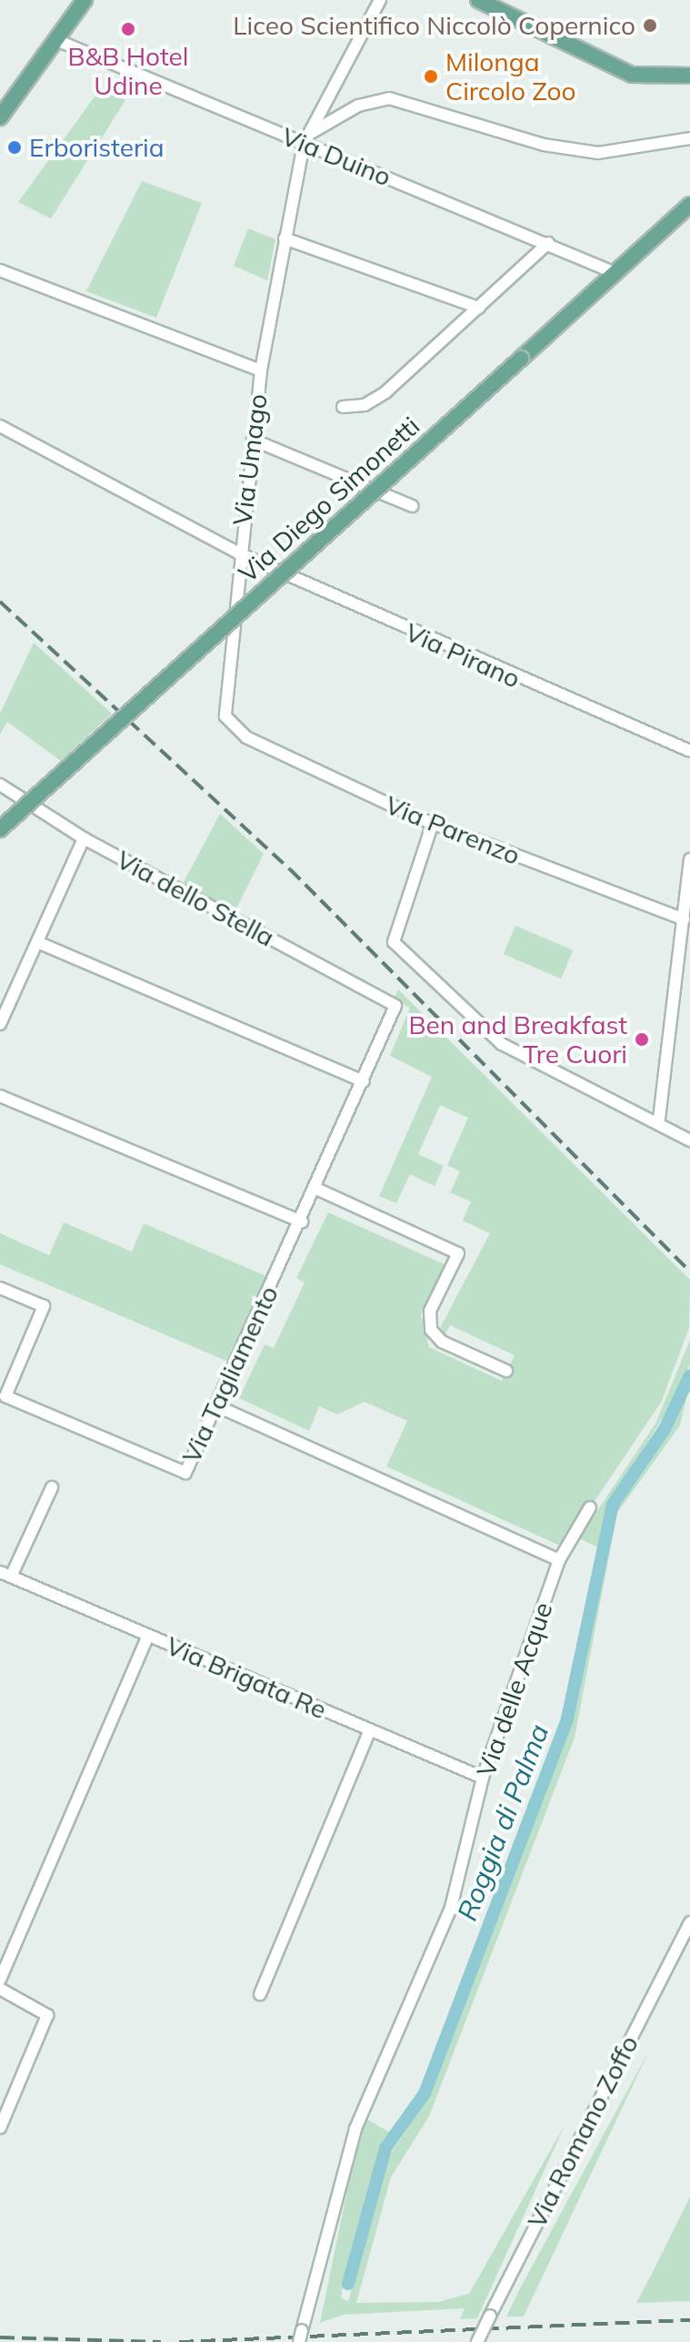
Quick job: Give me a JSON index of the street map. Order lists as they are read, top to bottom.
{
  "streets": {
    "main road": ["Via Diego Simonetti"],
    "street": [
      "Via Duino",
      "Via Umago",
      "Via Pirano",
      "Via Parenzo",
      "Via dello Stella",
      "Via Tagliamento",
      "Via Brigata Re",
      "Via delle Acque",
      "Via Romano Zoffo"
    ]
  },
  "crossings": [
    ["Via Duino", "Via Umago"],
    ["Via Duino", "Via Diego Simonetti"],
    ["Via Umago", "Via Pirano"],
    ["Via Umago", "Via Parenzo"],
    ["Via dello Stella", "Via Tagliamento"],
    ["Via Brigata Re", "Via delle Acque"]
  ],
  "water": ["Roggia di Palma"],
  "places": [
    "Liceo Scientifico Niccolò Copernico",
    "B&B Hotel Udine",
    "Milonga Circolo Zoo",
    "Erboristeria",
    "Ben and Breakfast Tre Cuori"
  ]
}
